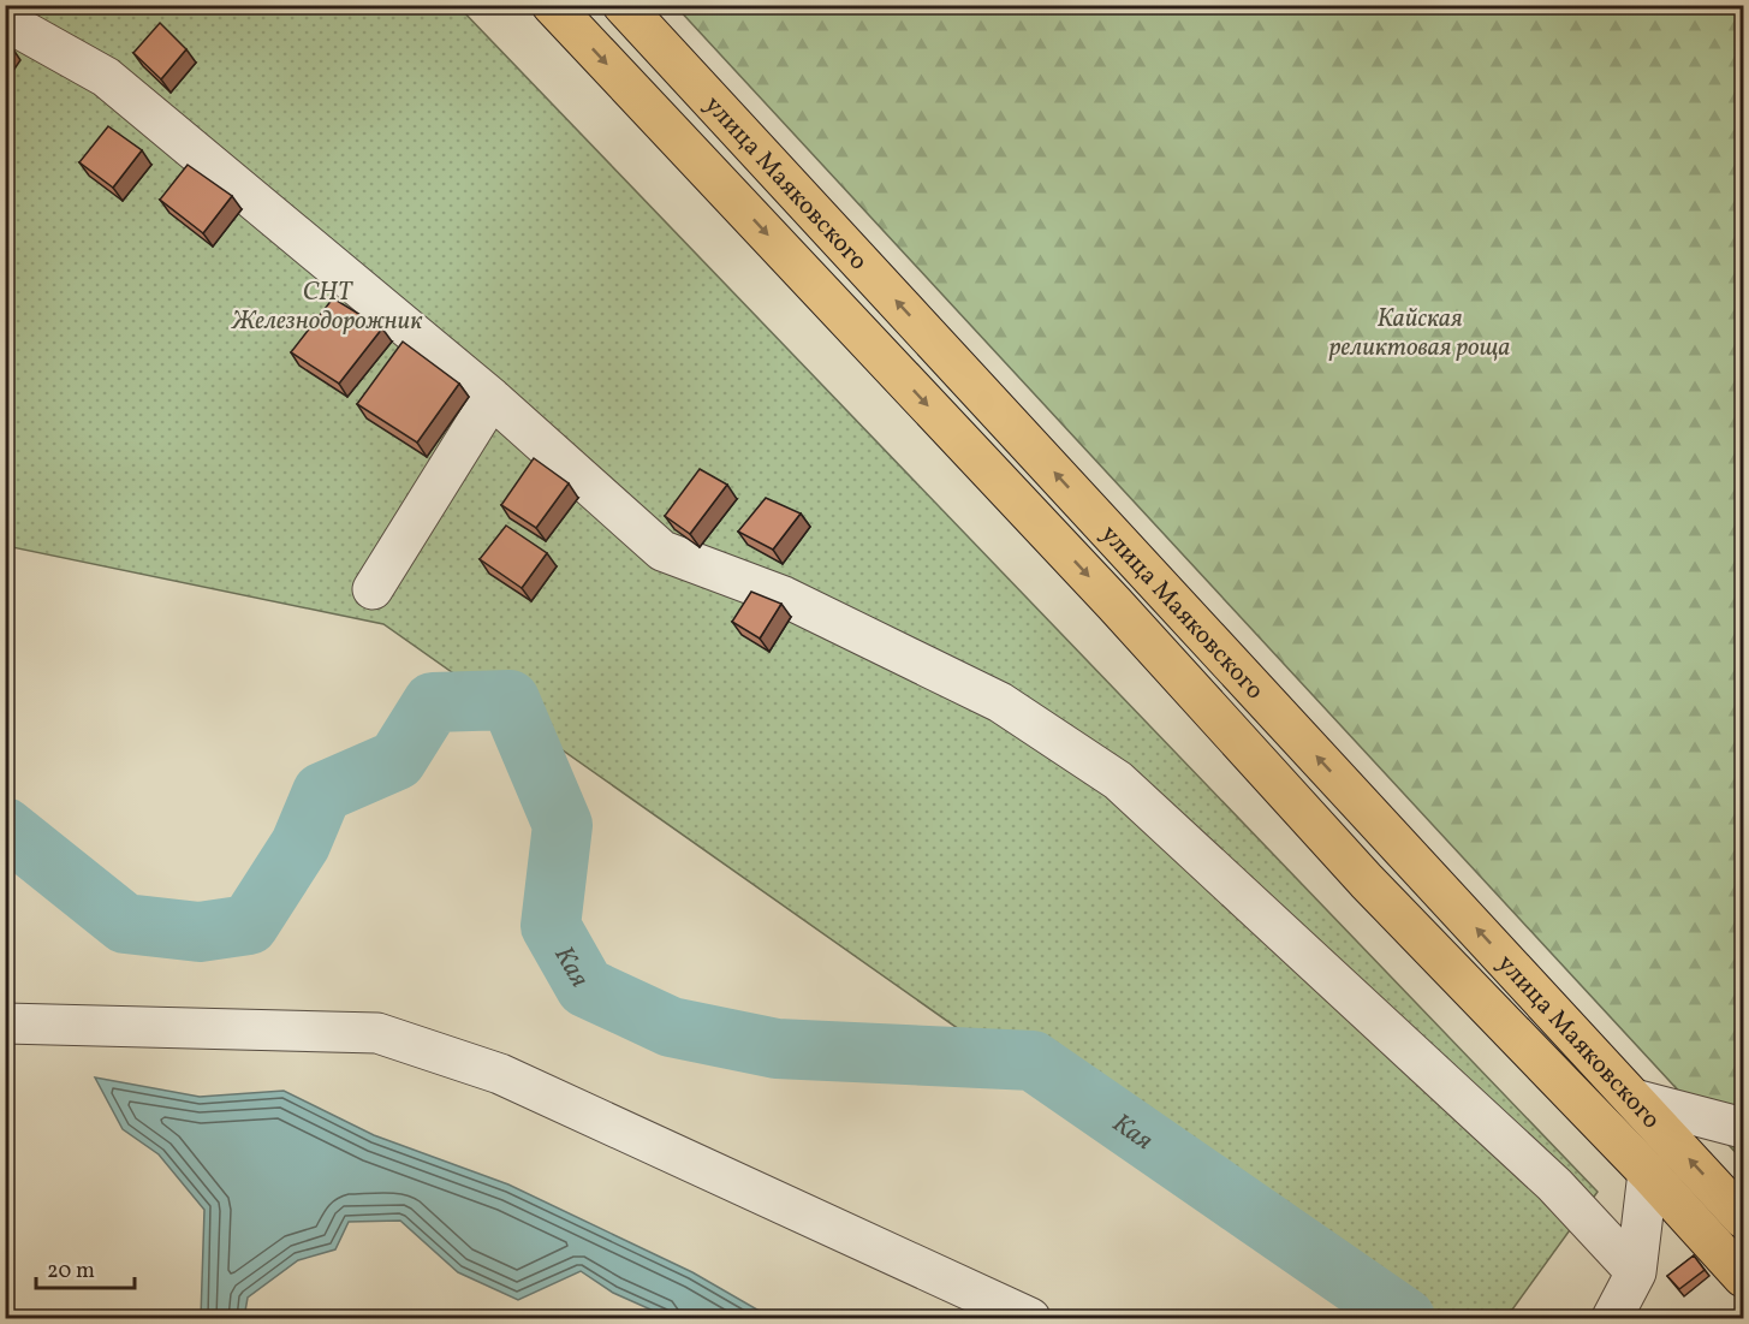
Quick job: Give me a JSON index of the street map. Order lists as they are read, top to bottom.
{
  "streets": {
    "main road": ["улица Маяковского"]
  },
  "water": ["Кая"],
  "parks": ["СНТ Железнодорожник", "Кайская реликтовая роща"],
  "scale_bar": "20 m"
}
